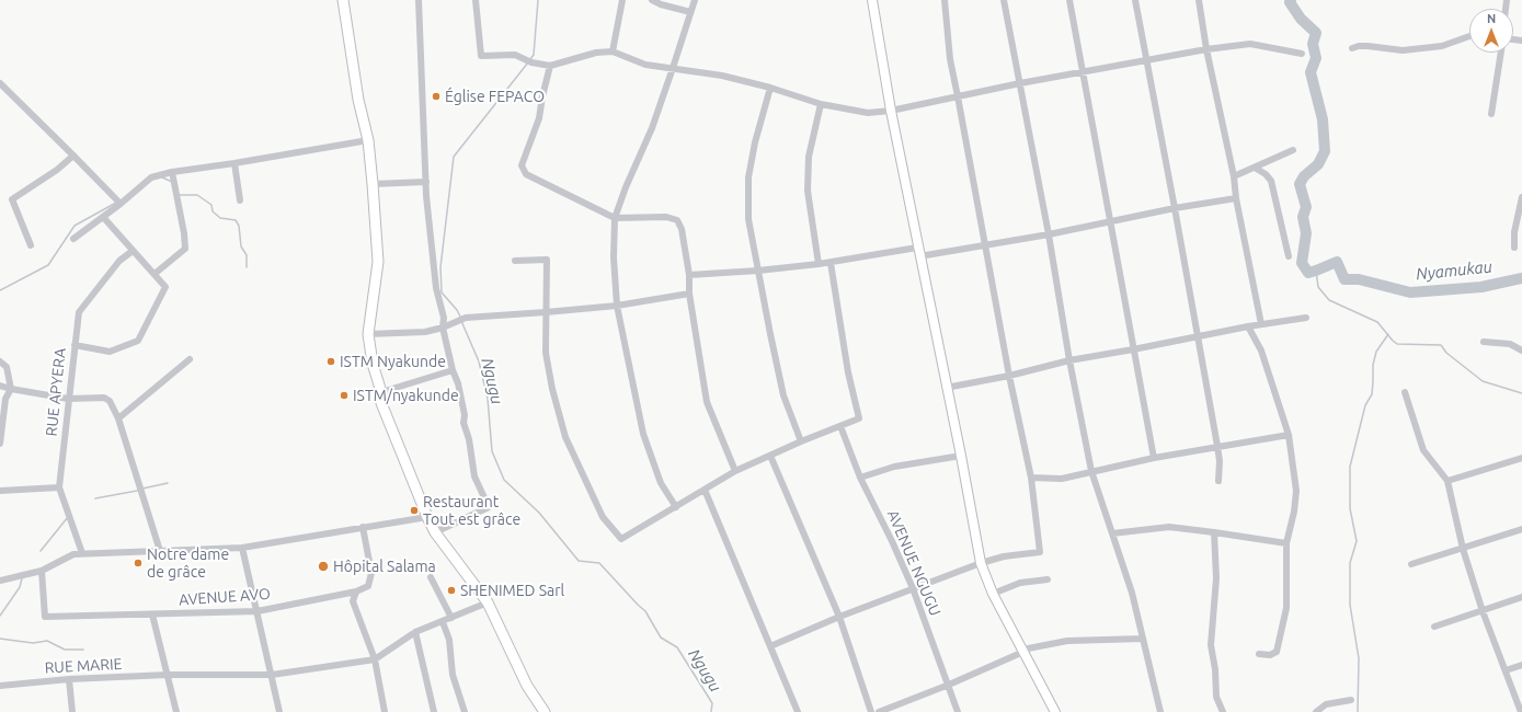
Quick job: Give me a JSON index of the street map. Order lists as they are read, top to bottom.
{
  "streets": {
    "street": [
      "RUE APYERA",
      "AVENUE NGUGU",
      "AVENUE AVO",
      "RUE MARIE"
    ]
  },
  "water": ["Nyamukau", "Ngugu"],
  "places": [
    "Église FEPACO",
    "ISTM Nyakunde",
    "ISTM/nyakunde",
    "Restaurant Tout est grâce",
    "Notre dame de grâce",
    "Hôpital Salama",
    "SHENIMED Sarl"
  ],
  "north": "top"
}
